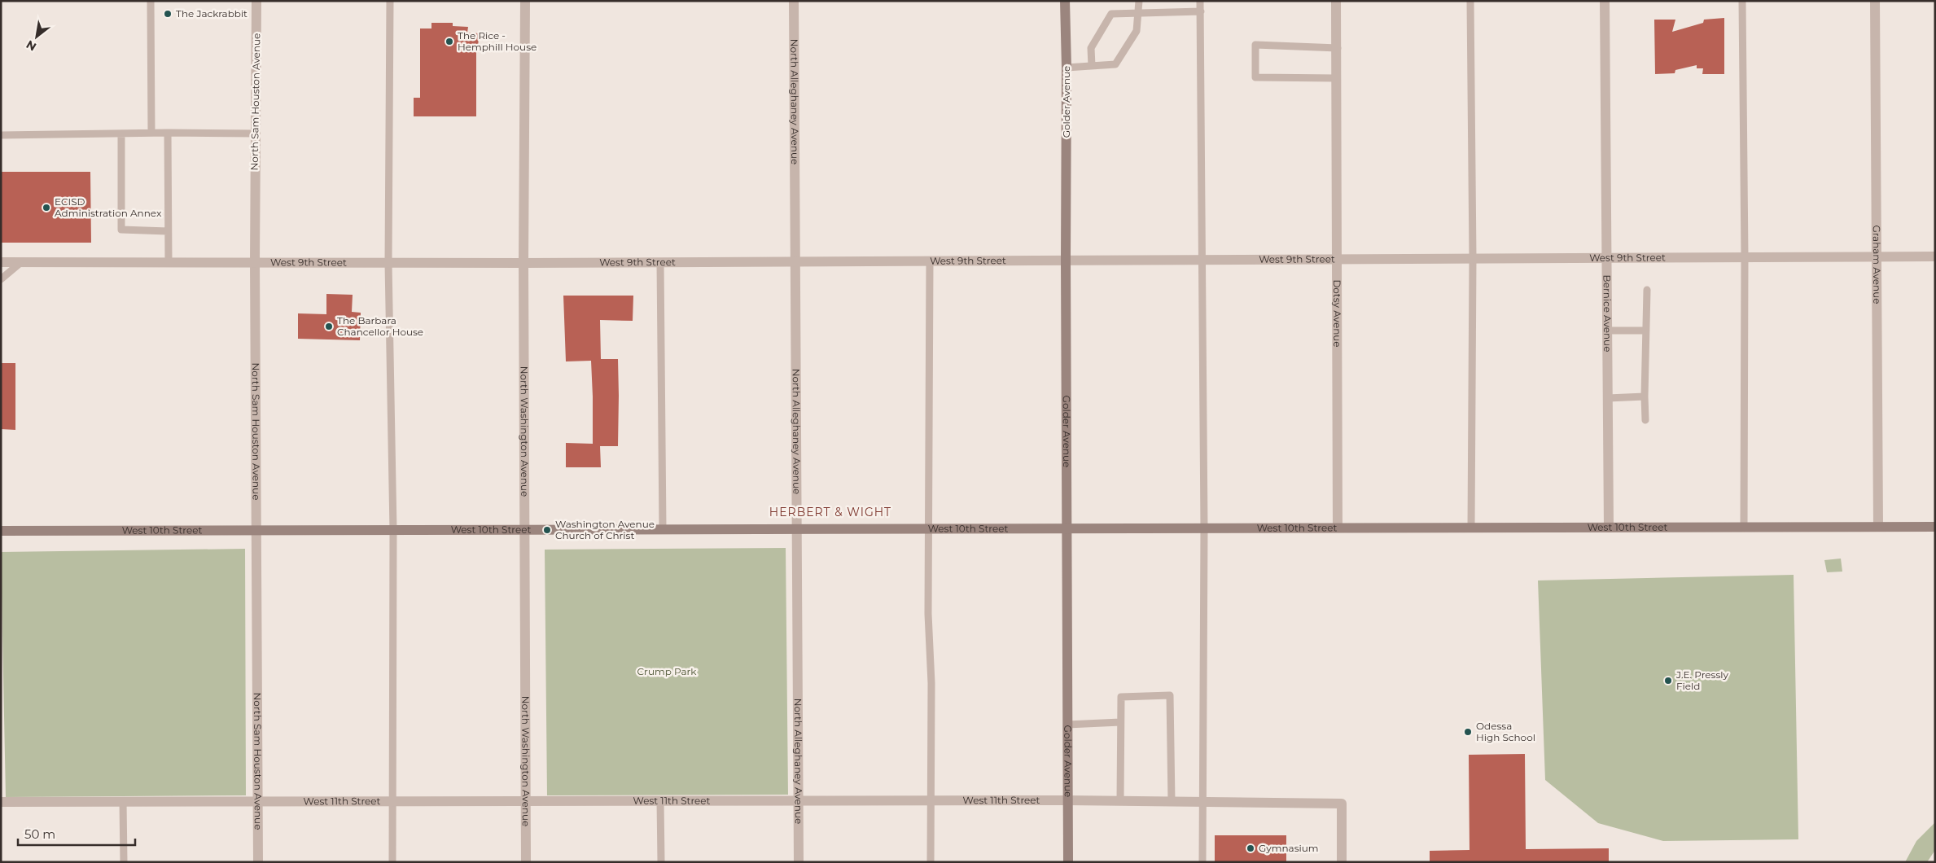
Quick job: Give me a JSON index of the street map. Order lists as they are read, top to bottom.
{
  "streets": {
    "street": [
      "North Sam Houston Avenue",
      "North Alleghaney Avenue",
      "Golder Avenue",
      "West 9th Street",
      "Graham Avenue",
      "Bernice Avenue",
      "Dotsy Avenue",
      "North Washington Avenue",
      "West 10th Street",
      "West 11th Street"
    ]
  },
  "crossings": [
    ["North Sam Houston Avenue", "West 9th Street"],
    ["North Sam Houston Avenue", "West 10th Street"],
    ["North Sam Houston Avenue", "West 11th Street"],
    ["North Alleghaney Avenue", "West 9th Street"],
    ["North Alleghaney Avenue", "West 10th Street"],
    ["North Alleghaney Avenue", "West 11th Street"],
    ["Golder Avenue", "West 9th Street"],
    ["Golder Avenue", "West 10th Street"],
    ["Golder Avenue", "West 11th Street"],
    ["West 9th Street", "Graham Avenue"],
    ["West 9th Street", "Bernice Avenue"],
    ["West 9th Street", "Dotsy Avenue"],
    ["West 9th Street", "North Washington Avenue"],
    ["Graham Avenue", "West 10th Street"],
    ["Bernice Avenue", "West 10th Street"],
    ["Dotsy Avenue", "West 10th Street"],
    ["North Washington Avenue", "West 10th Street"],
    ["North Washington Avenue", "West 11th Street"]
  ],
  "districts": ["HERBERT & WIGHT"],
  "parks": ["Crump Park"],
  "places": [
    "The Jackrabbit",
    "The Rice - Hemphill House",
    "ECISD Administration Annex",
    "The Barbara Chancellor House",
    "Washington Avenue Church of Christ",
    "J.E. Pressly Field",
    "Odessa High School",
    "Gymnasium"
  ],
  "scale_bar": "50 m",
  "north": "bottom left"
}
